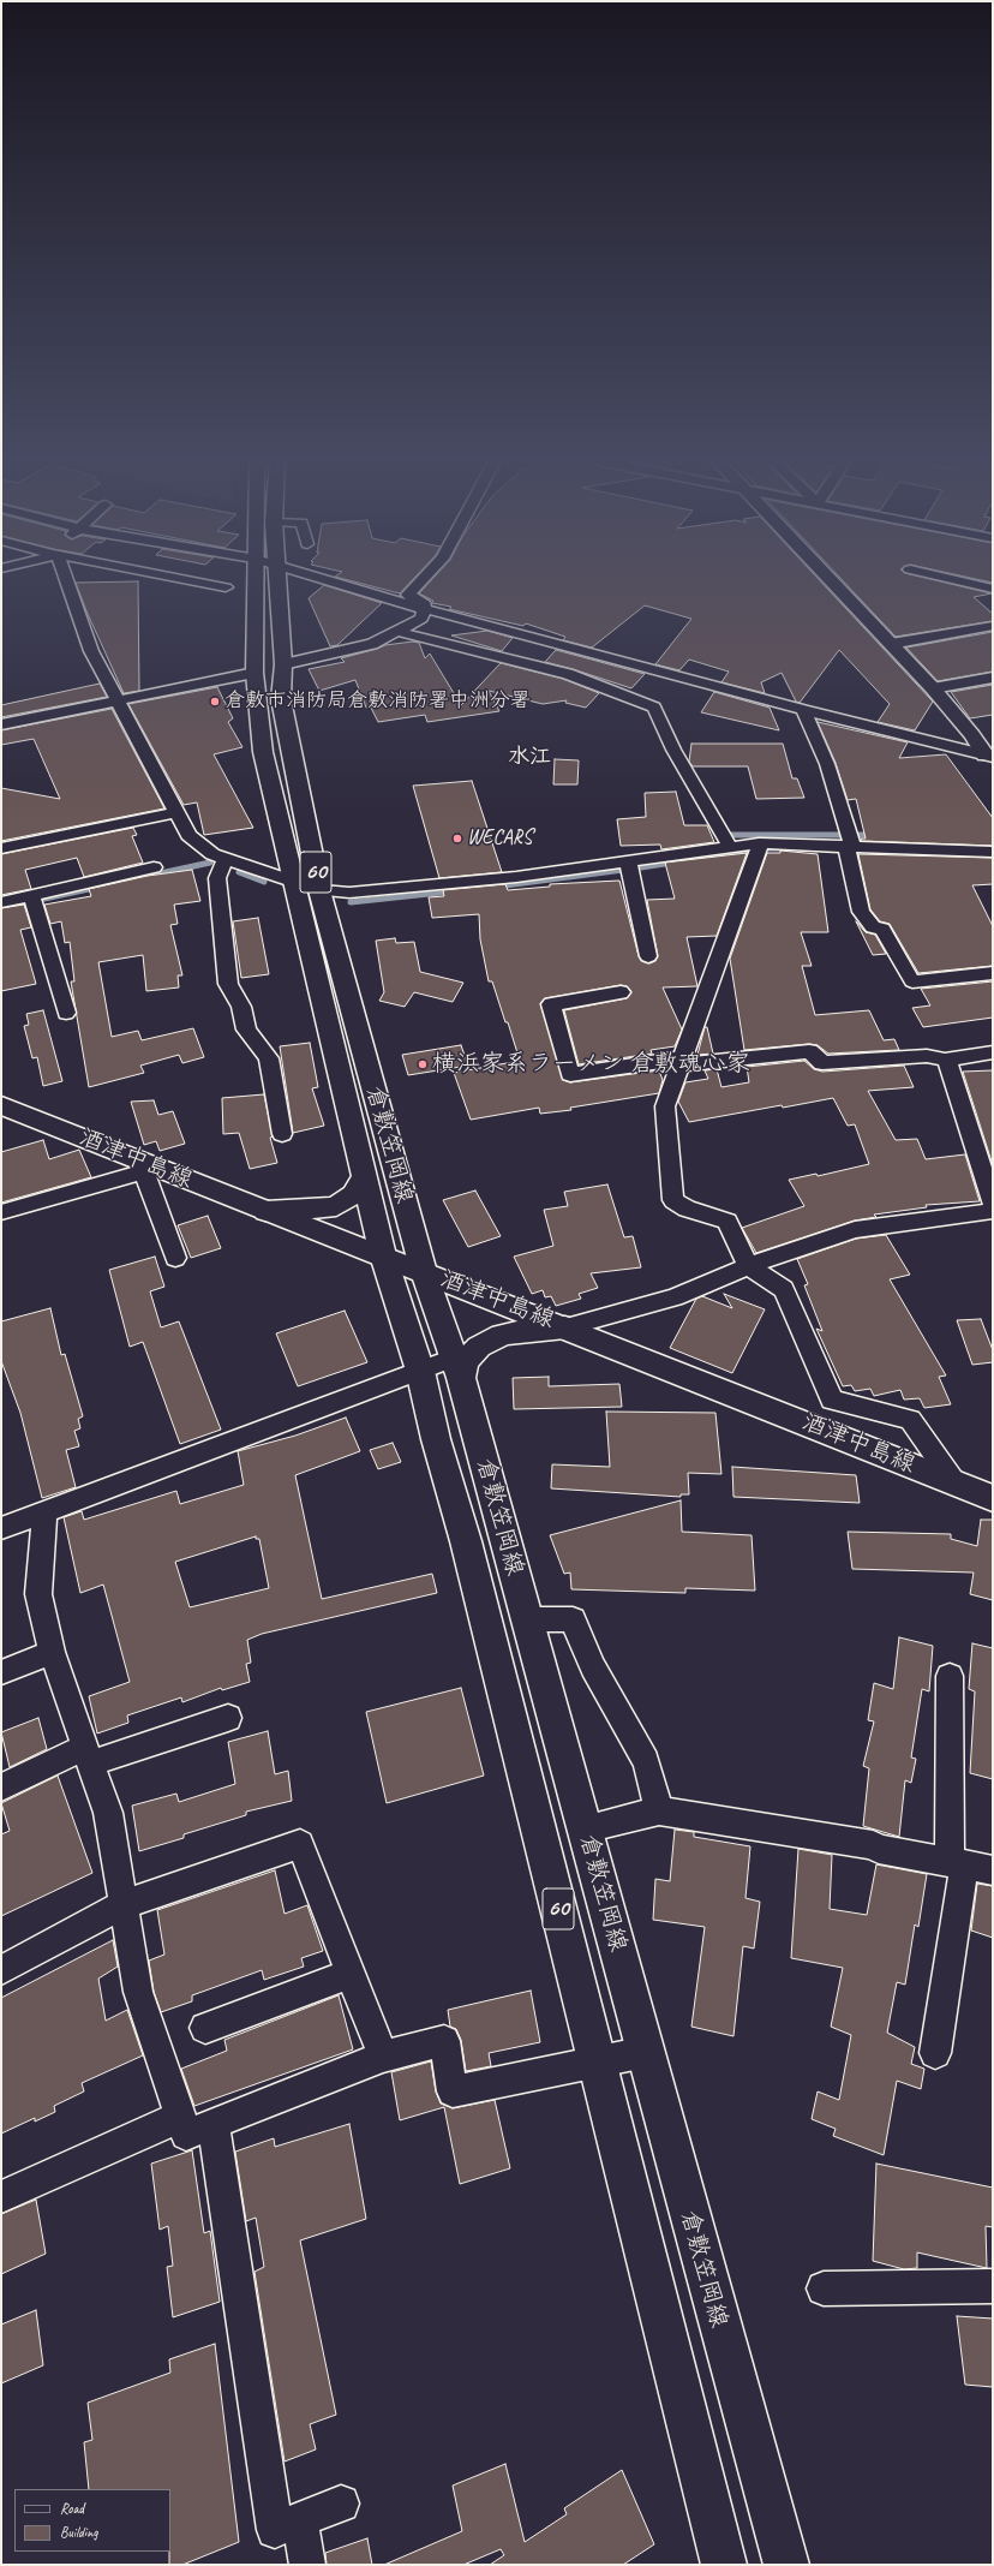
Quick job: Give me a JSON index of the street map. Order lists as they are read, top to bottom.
{
  "streets": {
    "main road": ["60", "倉敷笠岡線", "酒津中島線"]
  },
  "crossings": [
    ["倉敷笠岡線", "酒津中島線"]
  ],
  "districts": ["水江"],
  "places": ["倉敷市消防局倉敷消防署中洲分署", "WECARS", "横浜家系ラーメン 倉敷魂心家"],
  "legend": ["Road", "Building"]
}
